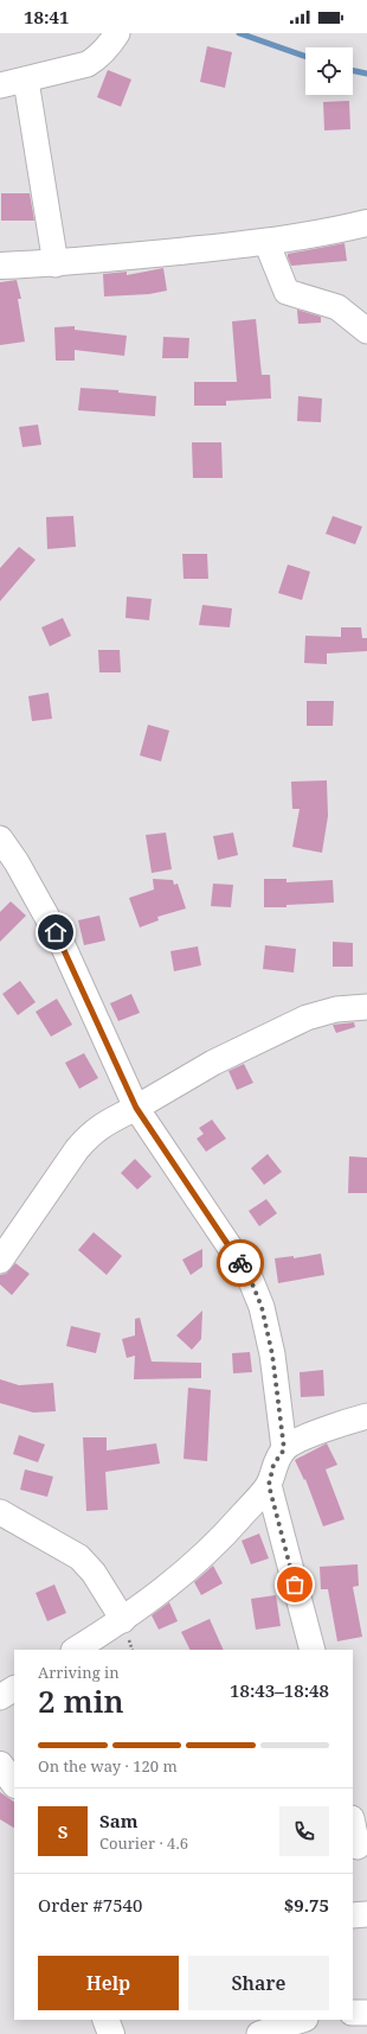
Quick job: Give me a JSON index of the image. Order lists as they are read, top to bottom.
{
  "page": {
    "status": "18:41",
    "heading": ["2 min", "Arriving in", "18:43–18:48"],
    "panel": [
      "Sam",
      "Courier · 4.6",
      "Order #7540",
      "$9.75"
    ],
    "bar": "On the way · 120 m",
    "round": "S",
    "buttons": ["Help", "Share"]
  }
}
